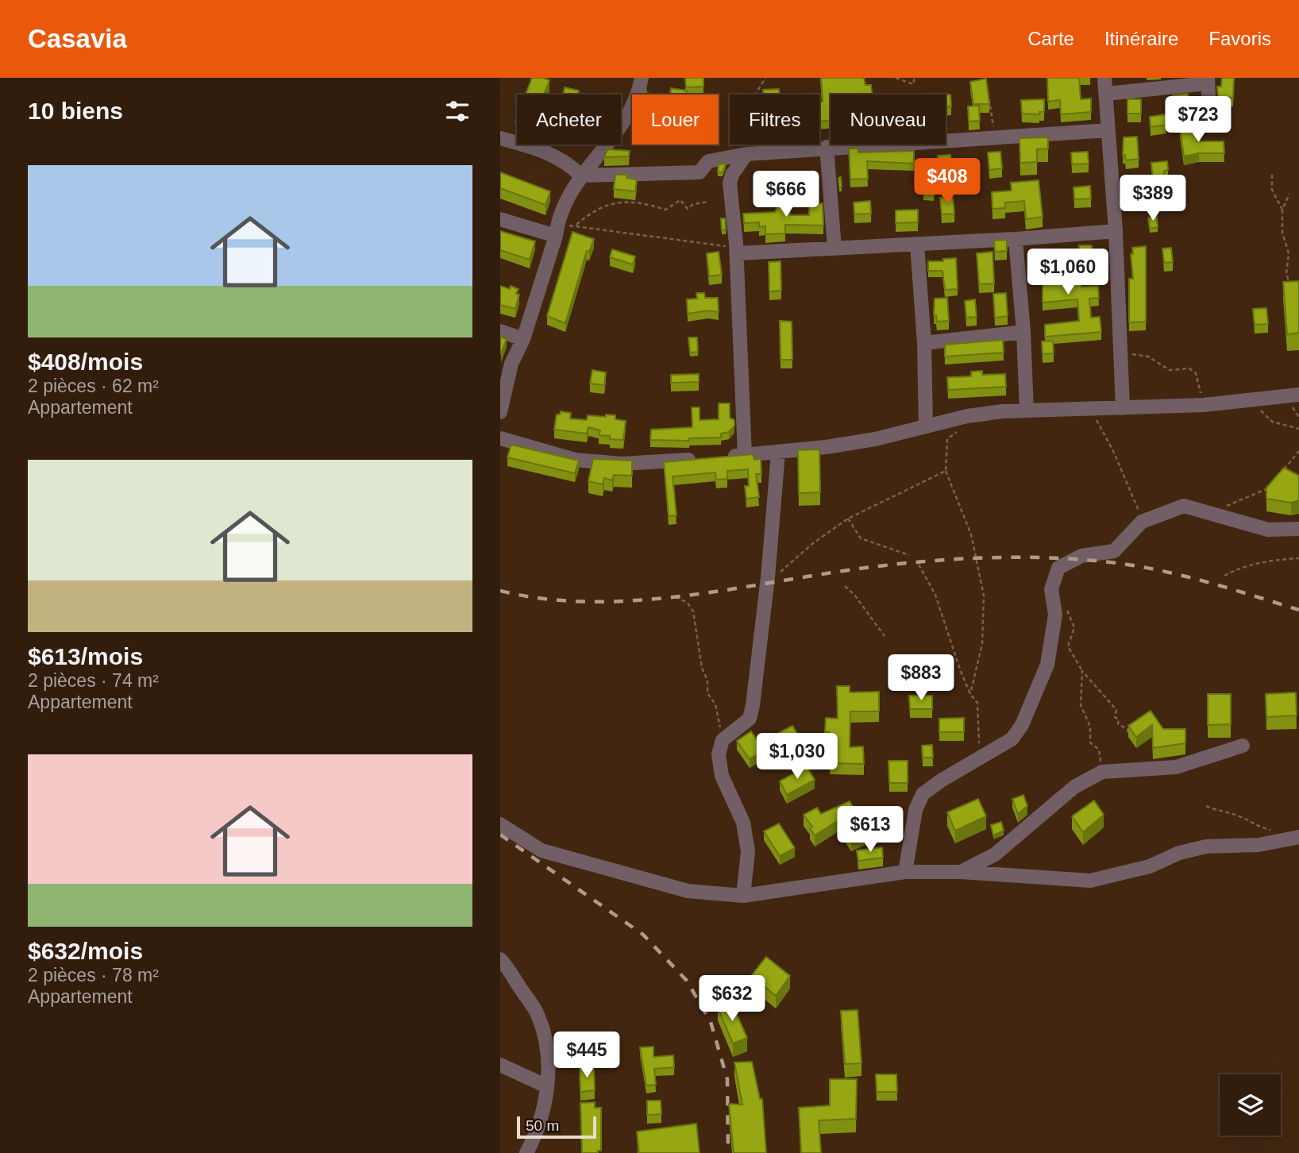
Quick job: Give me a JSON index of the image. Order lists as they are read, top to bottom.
{
  "scale_bar": "50 m",
  "page": {
    "header": "Casavia",
    "nav": ["Carte", "Itinéraire", "Favoris"],
    "heading": "10 biens",
    "chip": [
      "Acheter",
      "Louer",
      "Filtres",
      "Nouveau"
    ],
    "price": [
      "$723",
      "$408",
      "$666",
      "$389",
      "$1,060",
      "$883",
      "$1,030",
      "$613",
      "$632",
      "$445"
    ],
    "list": [
      {
        "name": "$408/mois",
        "note": "2 pièces · 62 m² · Appartement"
      },
      {
        "name": "$613/mois",
        "note": "2 pièces · 74 m² · Appartement"
      },
      {
        "name": "$632/mois",
        "note": "2 pièces · 78 m² · Appartement"
      }
    ],
    "scale": "50 m"
  }
}
